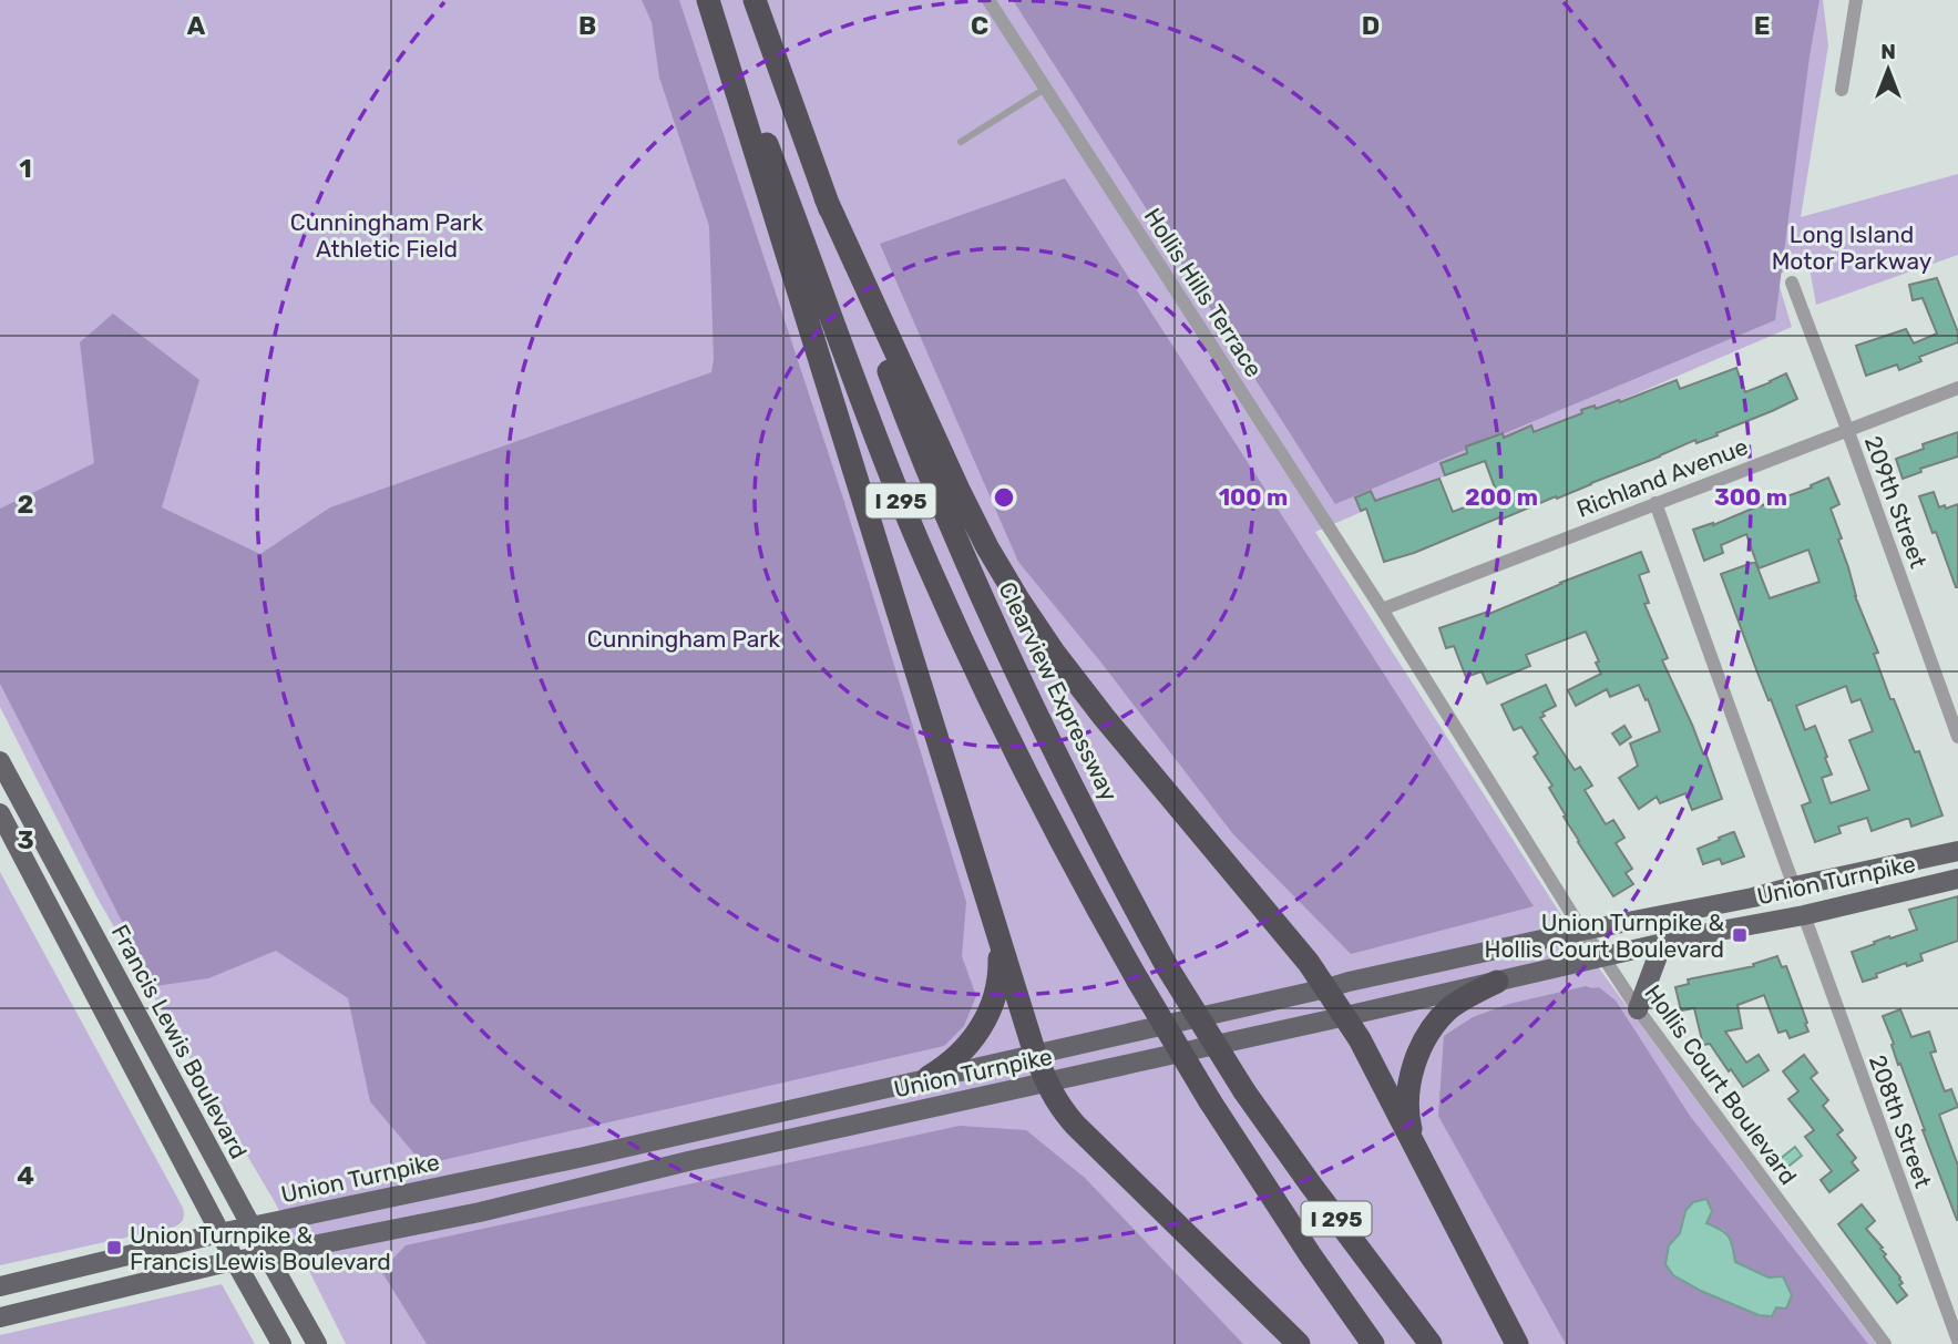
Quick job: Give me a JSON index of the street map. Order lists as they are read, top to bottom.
{
  "streets": {
    "highway": ["I 295", "Clearview Expressway"],
    "main road": ["Union Turnpike", "Francis Lewis Boulevard"],
    "street": [
      "Hollis Hills Terrace",
      "Richland Avenue",
      "209th Street",
      "Hollis Court Boulevard",
      "208th Street"
    ]
  },
  "crossings": [
    ["Hollis Hills Terrace", "Richland Avenue"],
    ["Hollis Hills Terrace", "Hollis Court Boulevard"],
    ["Richland Avenue", "209th Street"],
    ["Richland Avenue", "Hollis Court Boulevard"],
    ["Union Turnpike", "Francis Lewis Boulevard"],
    ["Union Turnpike", "Hollis Court Boulevard"],
    ["Union Turnpike", "208th Street"]
  ],
  "parks": ["Cunningham Park Athletic Field", "Long Island Motor Parkway", "Cunningham Park"],
  "places": {
    "transit": ["Union Turnpike & Hollis Court Boulevard", "Union Turnpike & Francis Lewis Boulevard"]
  },
  "north": "top",
  "grid": {
    "columns": [
      "A",
      "B",
      "C",
      "D",
      "E"
    ],
    "rows": [
      "1",
      "2",
      "3",
      "4"
    ]
  },
  "rings": ["100 m", "200 m", "300 m"]
}
